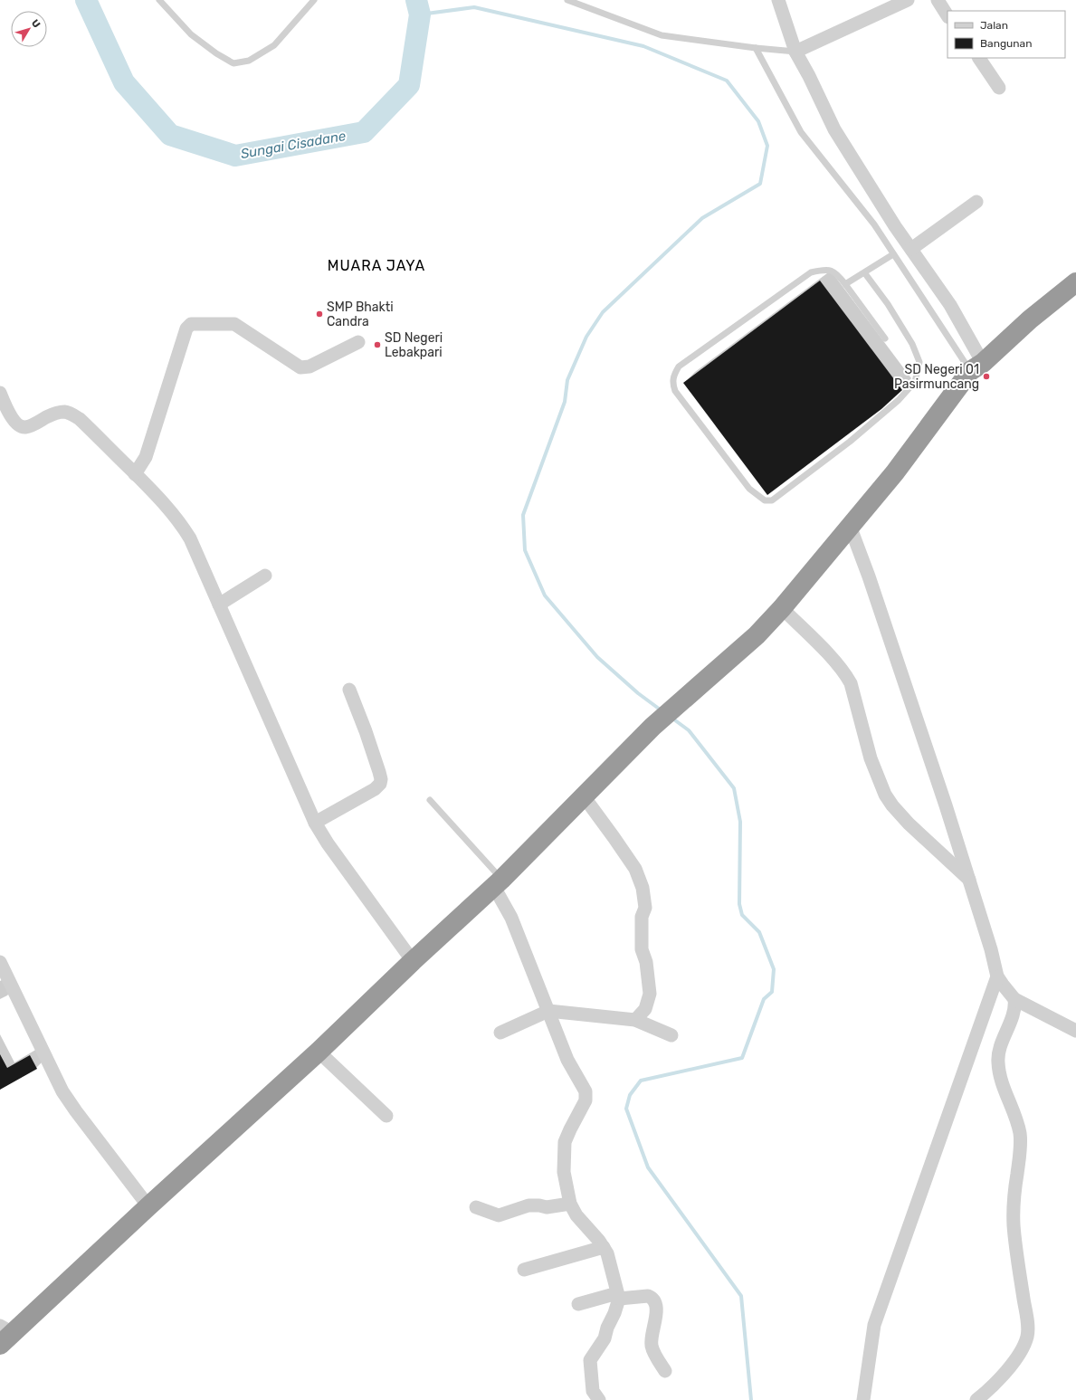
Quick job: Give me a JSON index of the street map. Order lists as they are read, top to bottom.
{
  "districts": ["MUARA JAYA"],
  "water": ["Sungai Cisadane"],
  "places": ["SMP Bhakti Candra", "SD Negeri Lebakpari", "SD Negeri 01 Pasirmuncang"],
  "legend": ["Jalan", "Bangunan"],
  "north": "top right"
}
